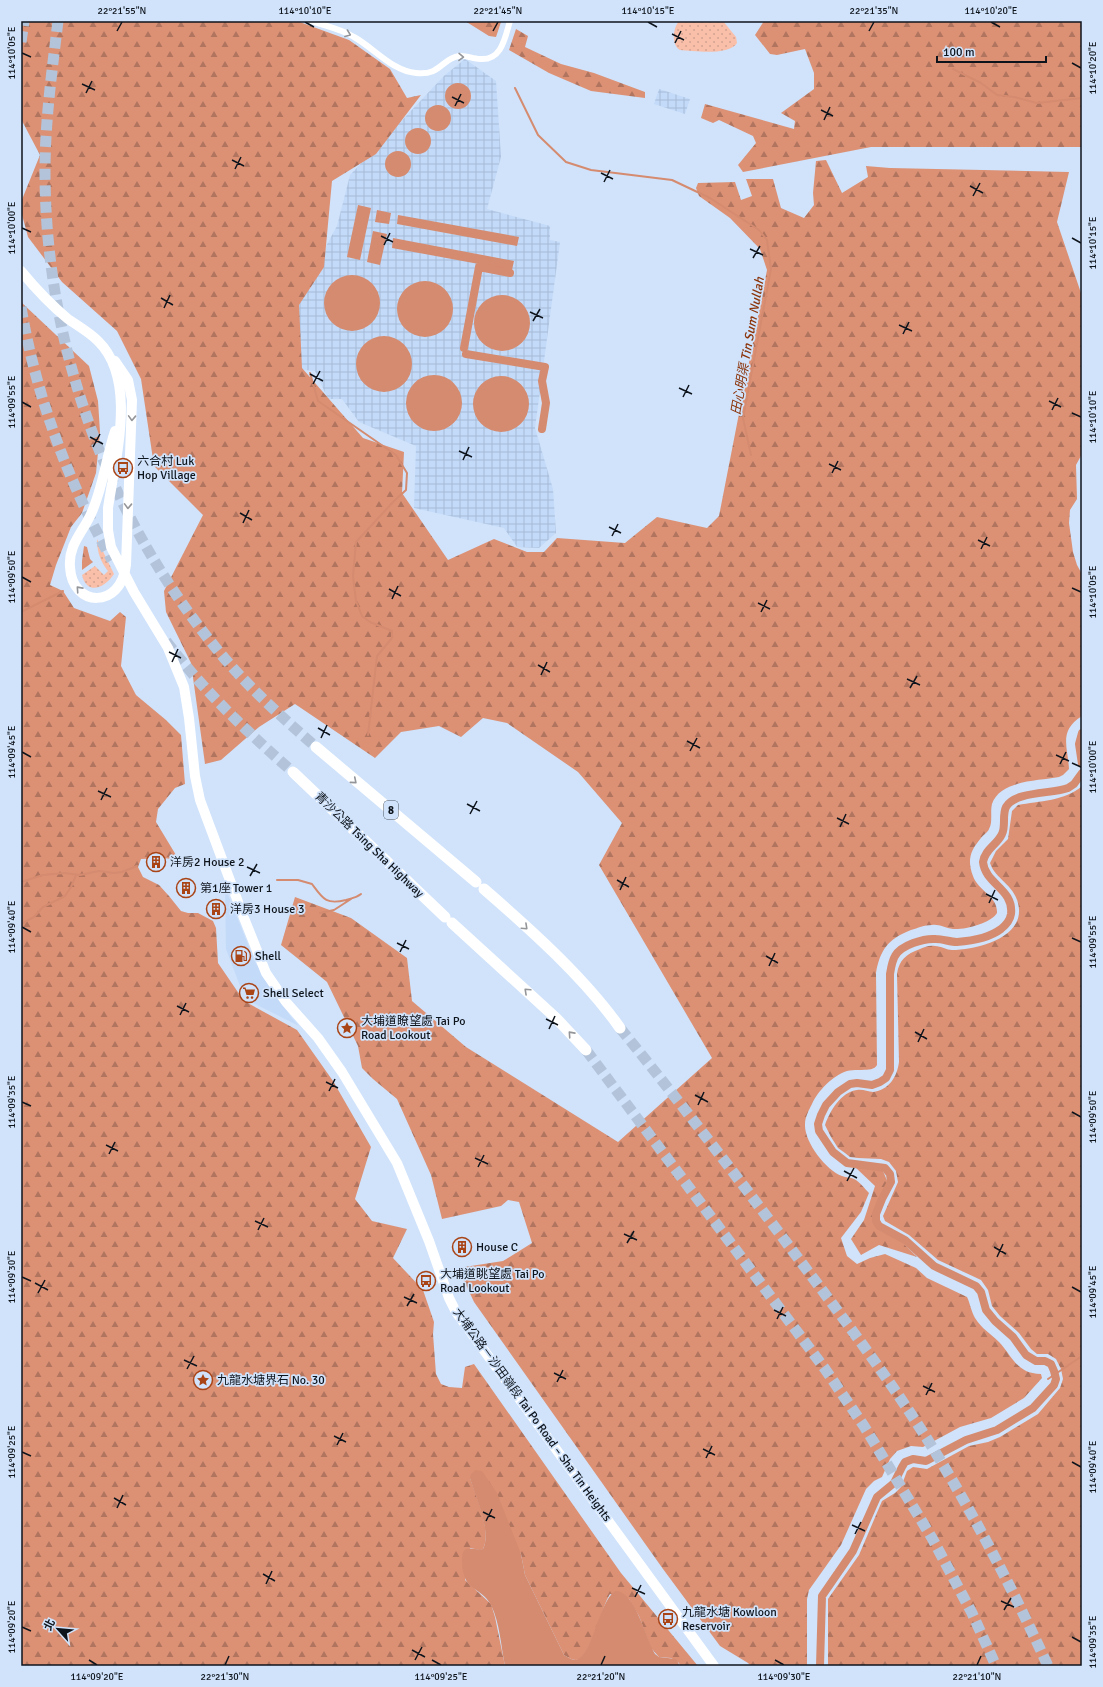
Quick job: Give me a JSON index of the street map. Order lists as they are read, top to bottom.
{
  "streets": {
    "highway": ["8", "青沙公路 Tsing Sha Highway"],
    "main road": ["大埔公路－沙田嶺段 Tai Po Road – Sha Tin Heights"]
  },
  "water": ["田心明渠 Tin Sum Nullah"],
  "places": {
    "bus stop": ["六合村 Luk Hop Village", "大埔道眺望處 Tai Po Road Lookout", "九龍水塘 Kowloon Reservoir"],
    "building": [
      "洋房2 House 2",
      "第1座 Tower 1",
      "洋房3 House 3",
      "House C"
    ],
    "fuel station": ["Shell"],
    "supermarket": ["Shell Select"],
    "place": ["大埔道瞭望處 Tai Po Road Lookout", "九龍水塘界石 No. 30"]
  },
  "scale_bar": "100 m",
  "north": "top left",
  "coordinates": [
    "22°21'55\"N",
    "114°10'10\"E",
    "22°21'45\"N",
    "114°10'15\"E",
    "22°21'35\"N",
    "114°10'20\"E",
    "114°10'05\"E",
    "114°10'00\"E",
    "114°09'55\"E",
    "114°09'50\"E",
    "114°09'45\"E",
    "114°09'40\"E",
    "114°09'35\"E",
    "114°09'30\"E",
    "114°09'25\"E",
    "114°09'20\"E",
    "22°21'30\"N",
    "22°21'20\"N",
    "22°21'10\"N"
  ]
}
